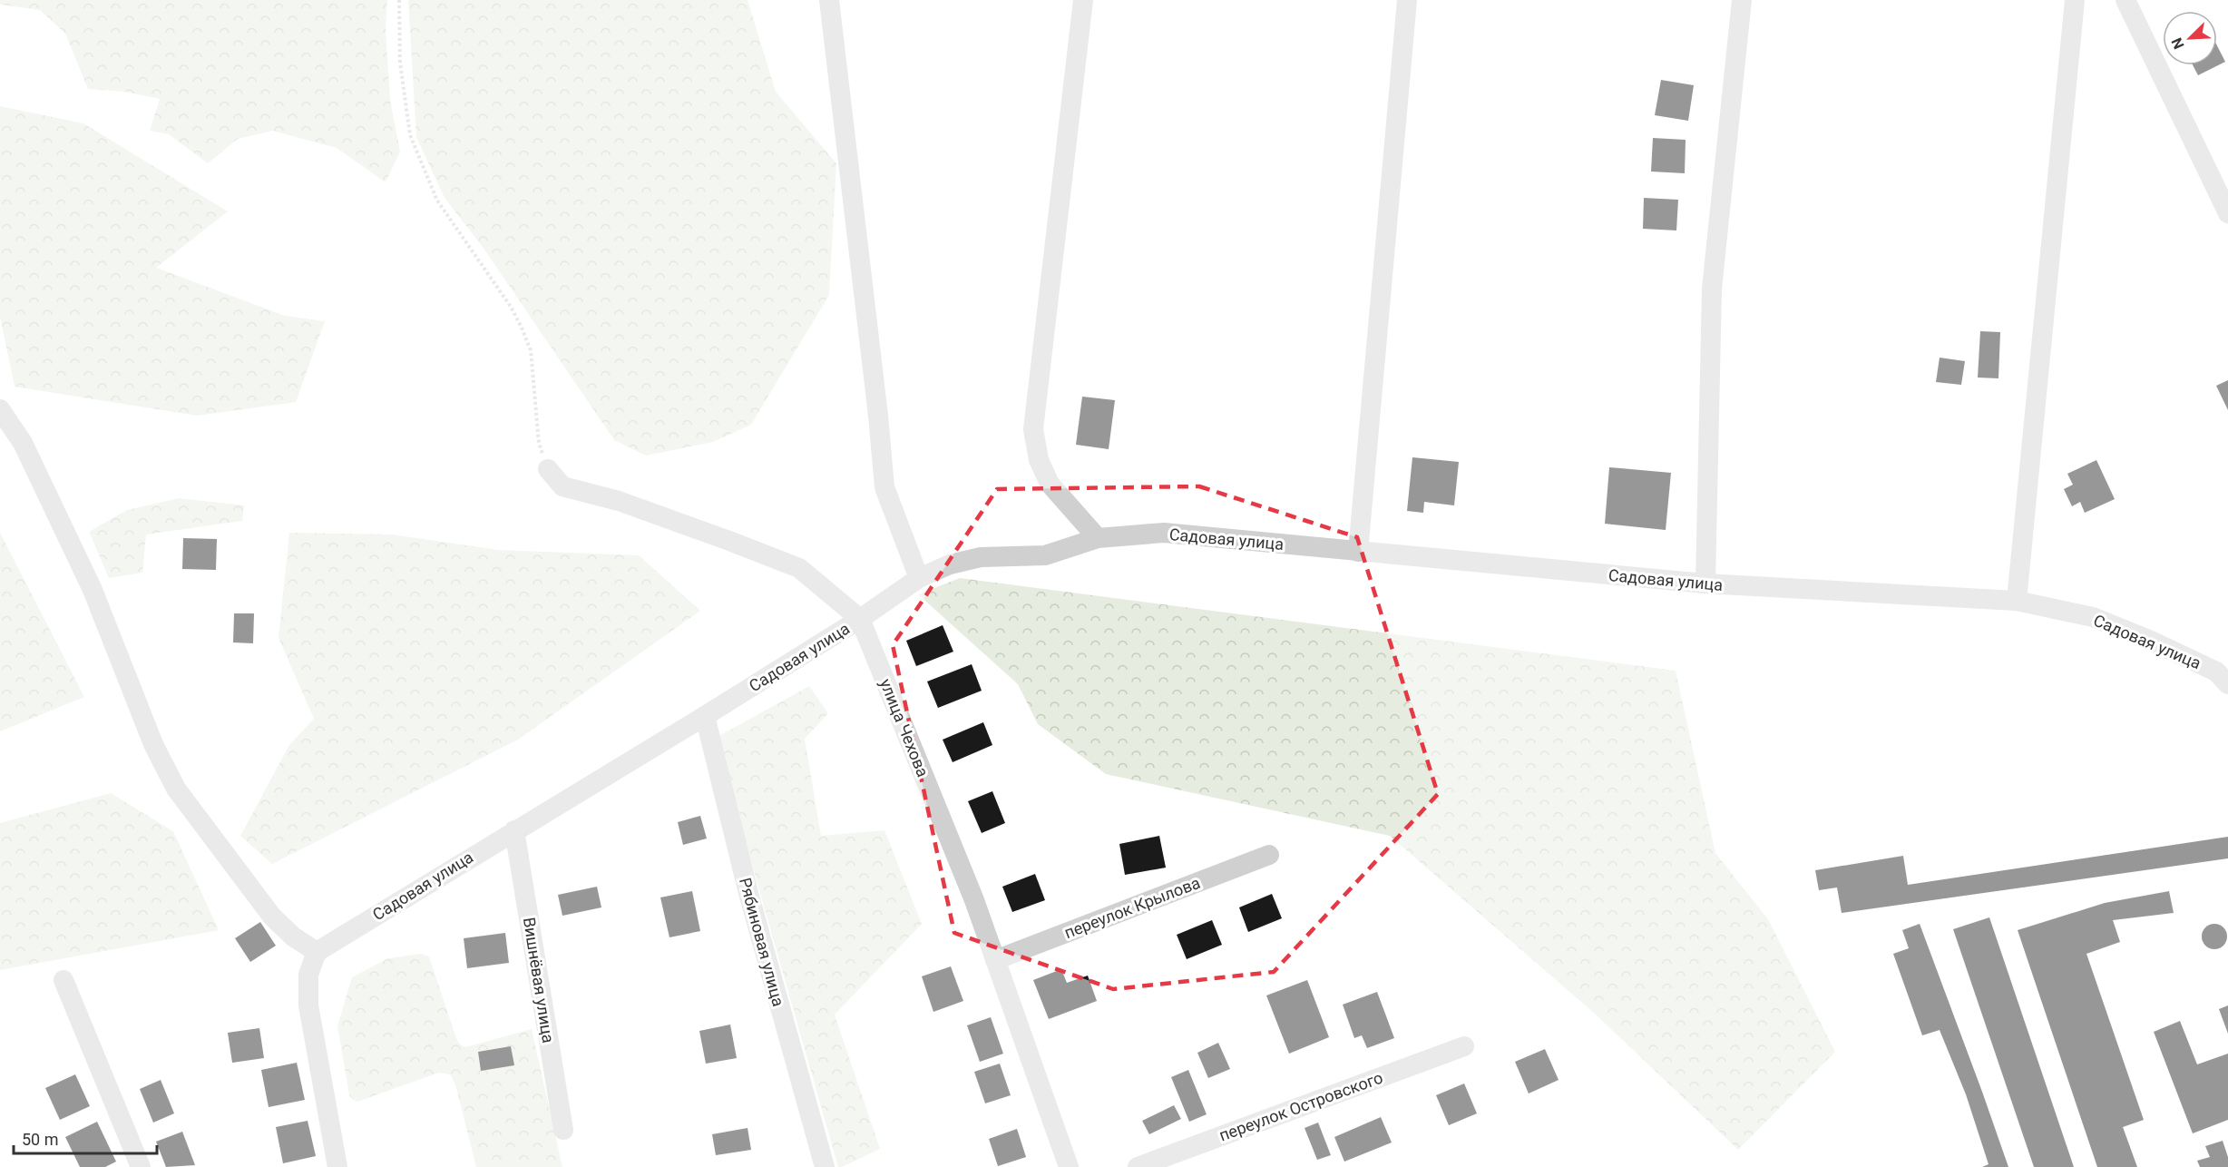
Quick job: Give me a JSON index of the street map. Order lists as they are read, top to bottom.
{
  "streets": {
    "street": [
      "Садовая улица",
      "улица Чехова",
      "переулок Крылова",
      "Рябиновая улица",
      "Вишнёвая улица",
      "переулок Островского"
    ]
  },
  "crossings": [
    ["Садовая улица", "улица Чехова"],
    ["Садовая улица", "Рябиновая улица"],
    ["Садовая улица", "Вишнёвая улица"],
    ["улица Чехова", "переулок Крылова"]
  ],
  "scale_bar": "50 m",
  "north": "bottom left"
}
